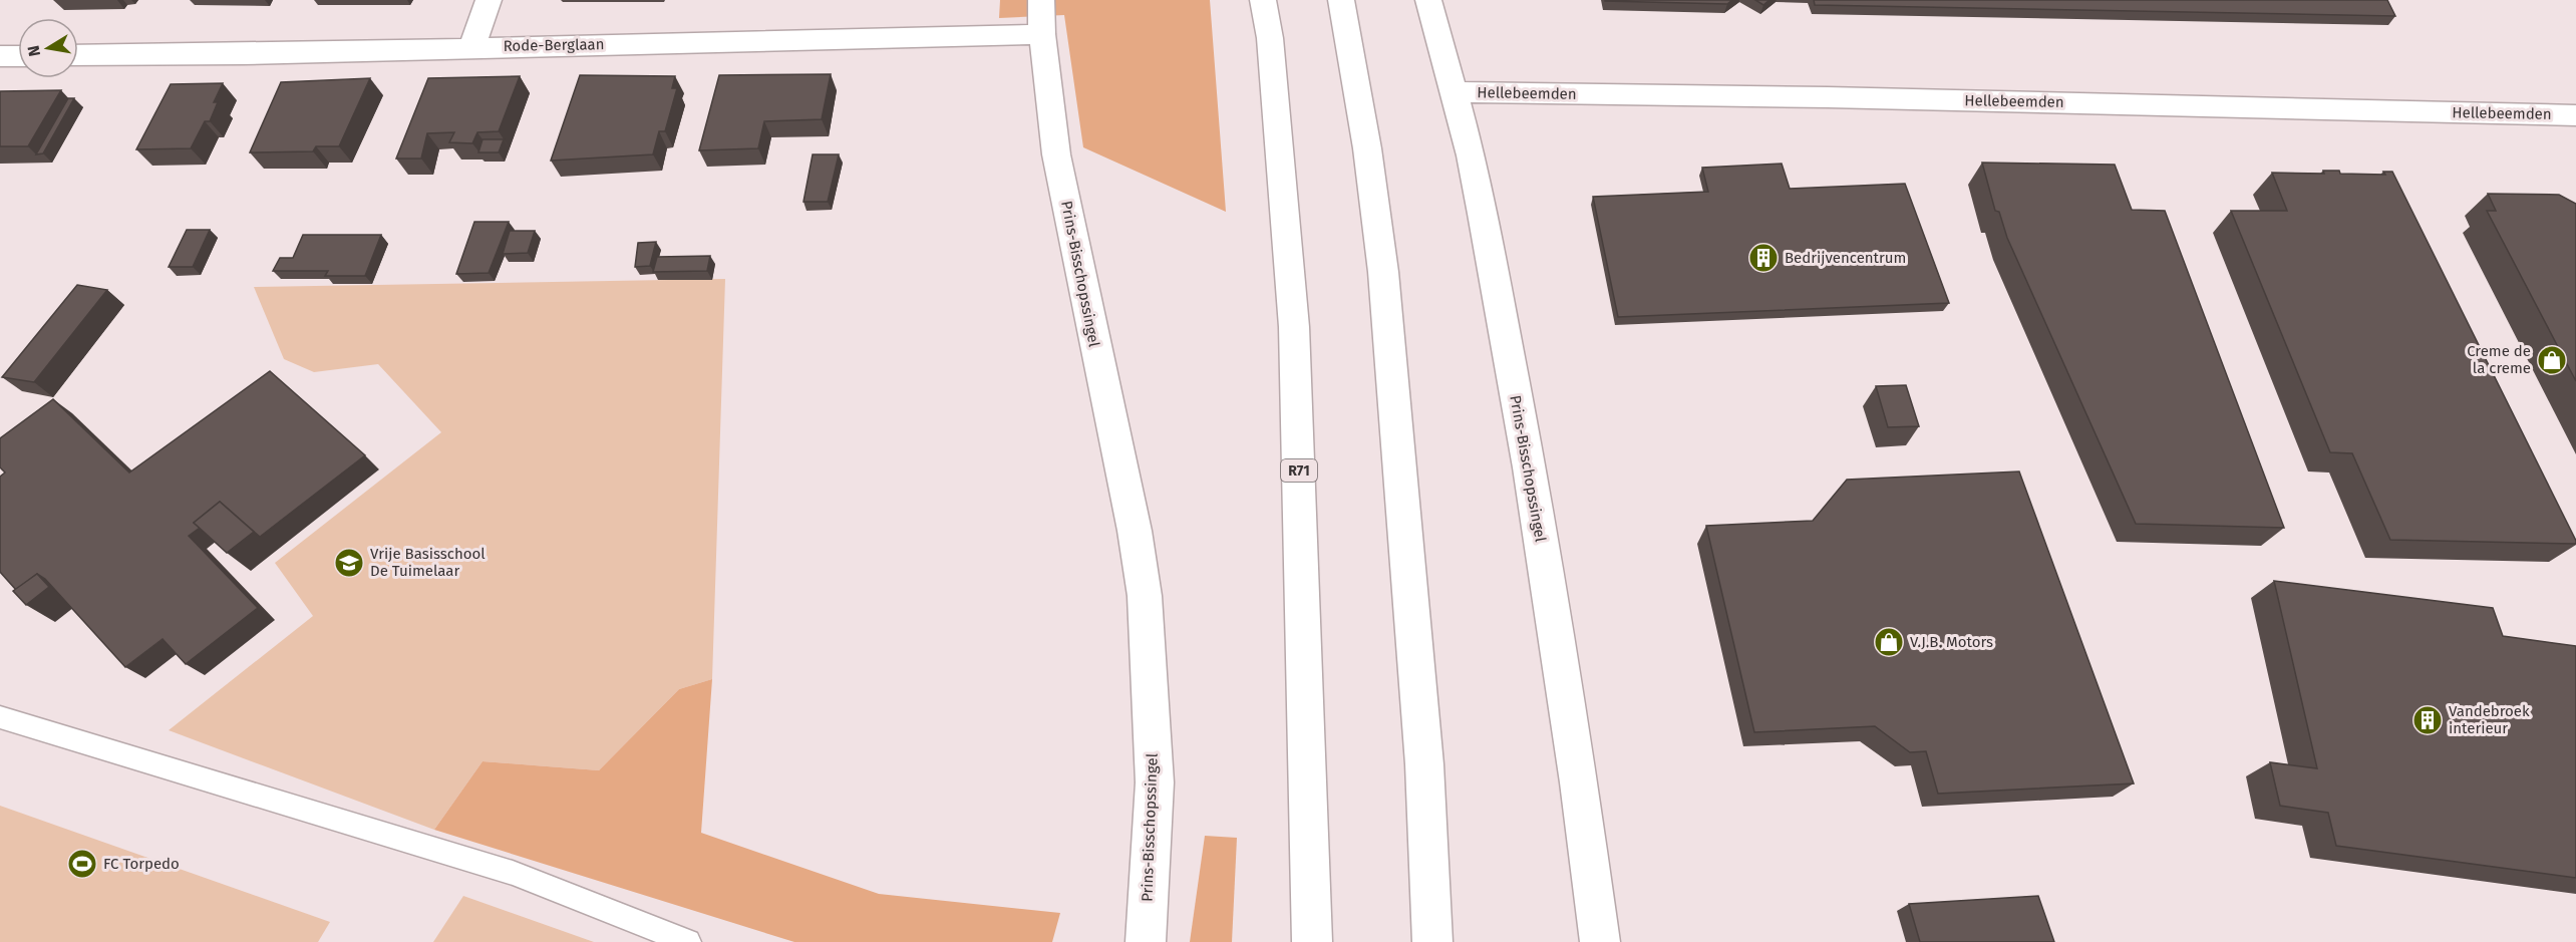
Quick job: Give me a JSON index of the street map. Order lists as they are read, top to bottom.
{
  "streets": {
    "main road": [
      "Rode-Berglaan",
      "Hellebeemden",
      "Prins-Bisschopssingel",
      "R71"
    ]
  },
  "crossings": [
    ["Rode-Berglaan", "Prins-Bisschopssingel"],
    ["Hellebeemden", "Prins-Bisschopssingel"]
  ],
  "places": {
    "building": ["Bedrijvencentrum", "Vandebroek interieur"],
    "shop": ["Creme de la creme", "V.J.B. Motors"],
    "school or university": ["Vrije Basisschool De Tuimelaar"],
    "sports": ["FC Torpedo"]
  },
  "north": "left"
}
